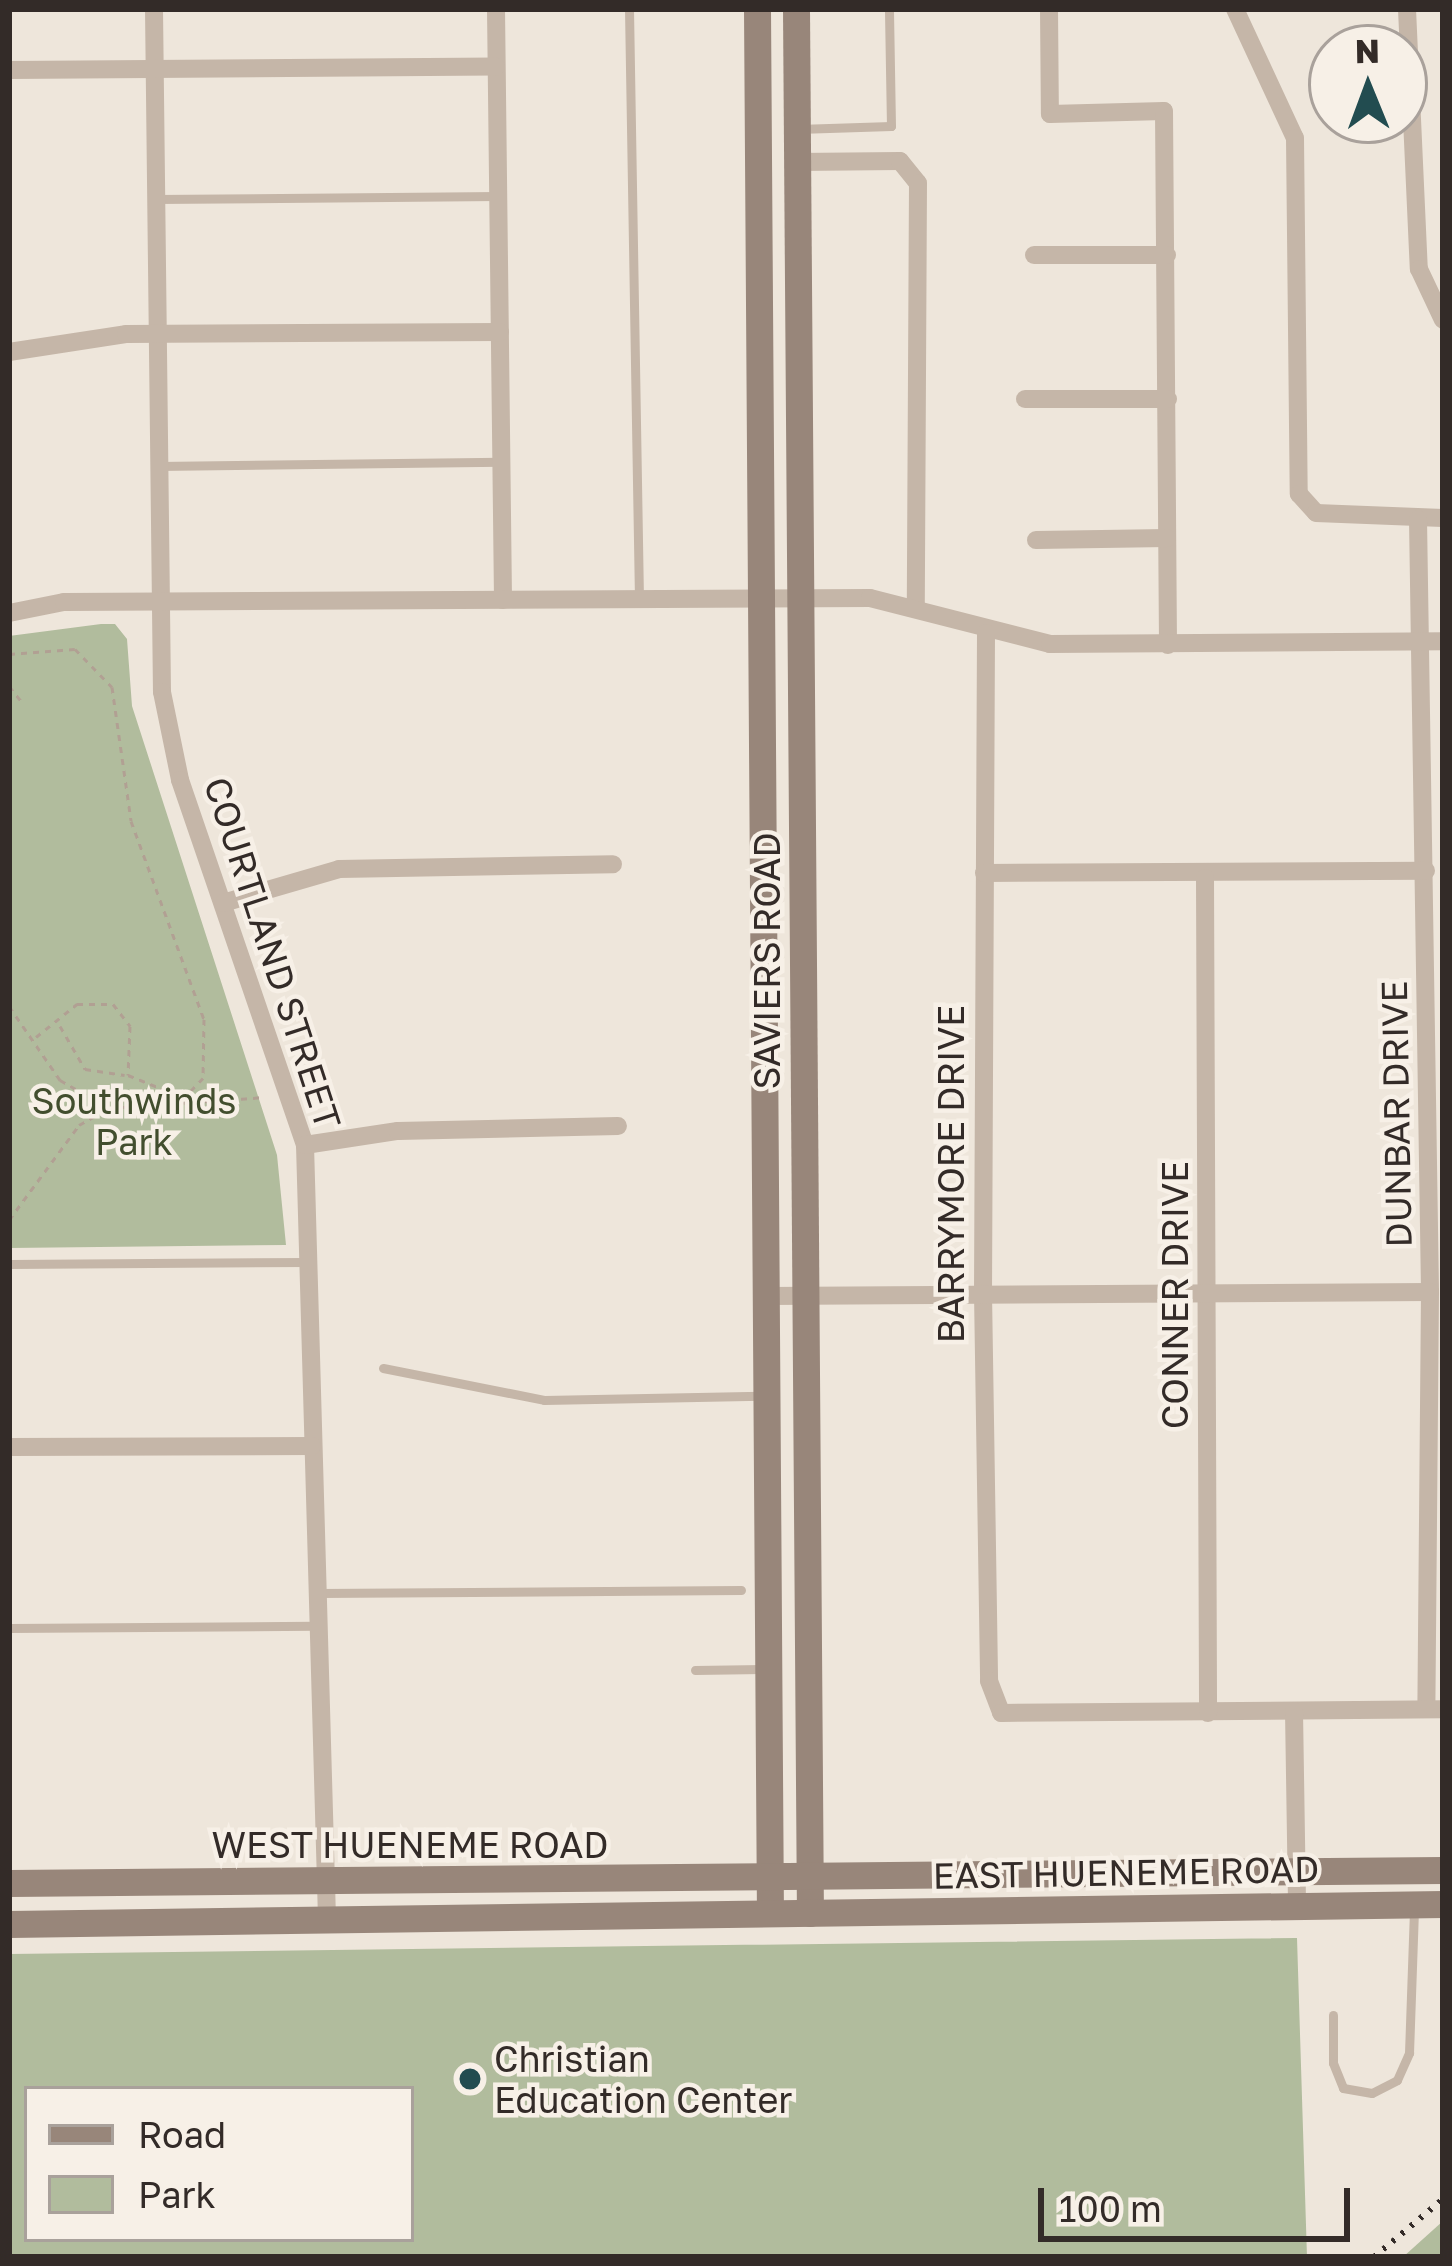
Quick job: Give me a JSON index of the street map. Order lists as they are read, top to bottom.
{
  "streets": {
    "main road": ["SAVIERS ROAD", "WEST HUENEME ROAD", "EAST HUENEME ROAD"],
    "street": [
      "COURTLAND STREET",
      "DUNBAR DRIVE",
      "BARRYMORE DRIVE",
      "CONNER DRIVE"
    ]
  },
  "crossings": [
    ["COURTLAND STREET", "WEST HUENEME ROAD"],
    ["SAVIERS ROAD", "WEST HUENEME ROAD"],
    ["SAVIERS ROAD", "EAST HUENEME ROAD"],
    ["BARRYMORE DRIVE", "CONNER DRIVE"],
    ["WEST HUENEME ROAD", "EAST HUENEME ROAD"]
  ],
  "parks": ["Southwinds Park"],
  "places": ["Christian Education Center"],
  "legend": ["Road", "Park"],
  "scale_bar": "100 m",
  "north": "top"
}
